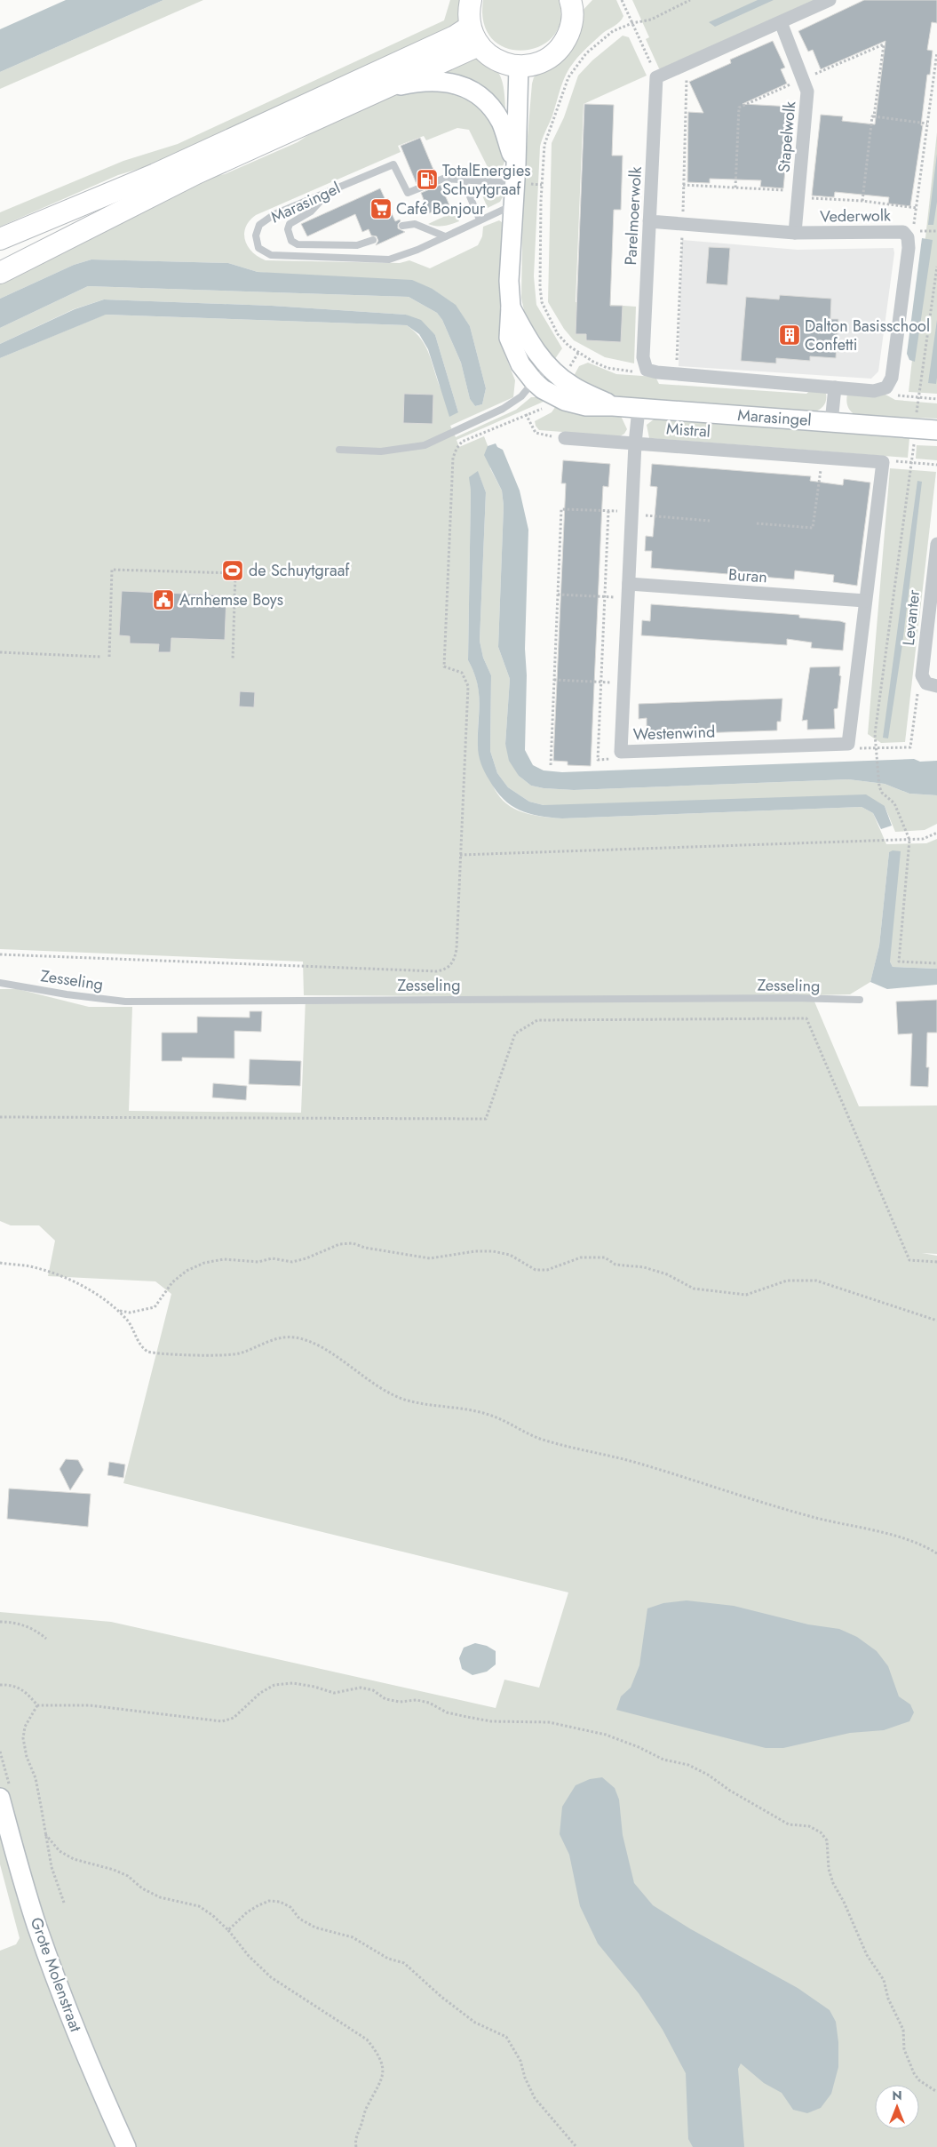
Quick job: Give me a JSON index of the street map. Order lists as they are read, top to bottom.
{
  "streets": {
    "street": [
      "Stapelwolk",
      "Marasingel",
      "Parelmoerwolk",
      "Vederwolk",
      "Mistral",
      "Buran",
      "Levanter",
      "Westenwind",
      "Grote Molenstraat"
    ],
    "lane": ["Zesseling"]
  },
  "crossings": [
    ["Stapelwolk", "Vederwolk"],
    ["Marasingel", "Westenwind"],
    ["Parelmoerwolk", "Vederwolk"],
    ["Mistral", "Westenwind"],
    ["Buran", "Westenwind"]
  ],
  "places": {
    "fuel station": ["TotalEnergies Schuytgraaf"],
    "supermarket": ["Café Bonjour"],
    "building": ["Dalton Basisschool Confetti"],
    "sports": ["de Schuytgraaf"],
    "public building": ["Arnhemse Boys"]
  },
  "north": "top"
}
